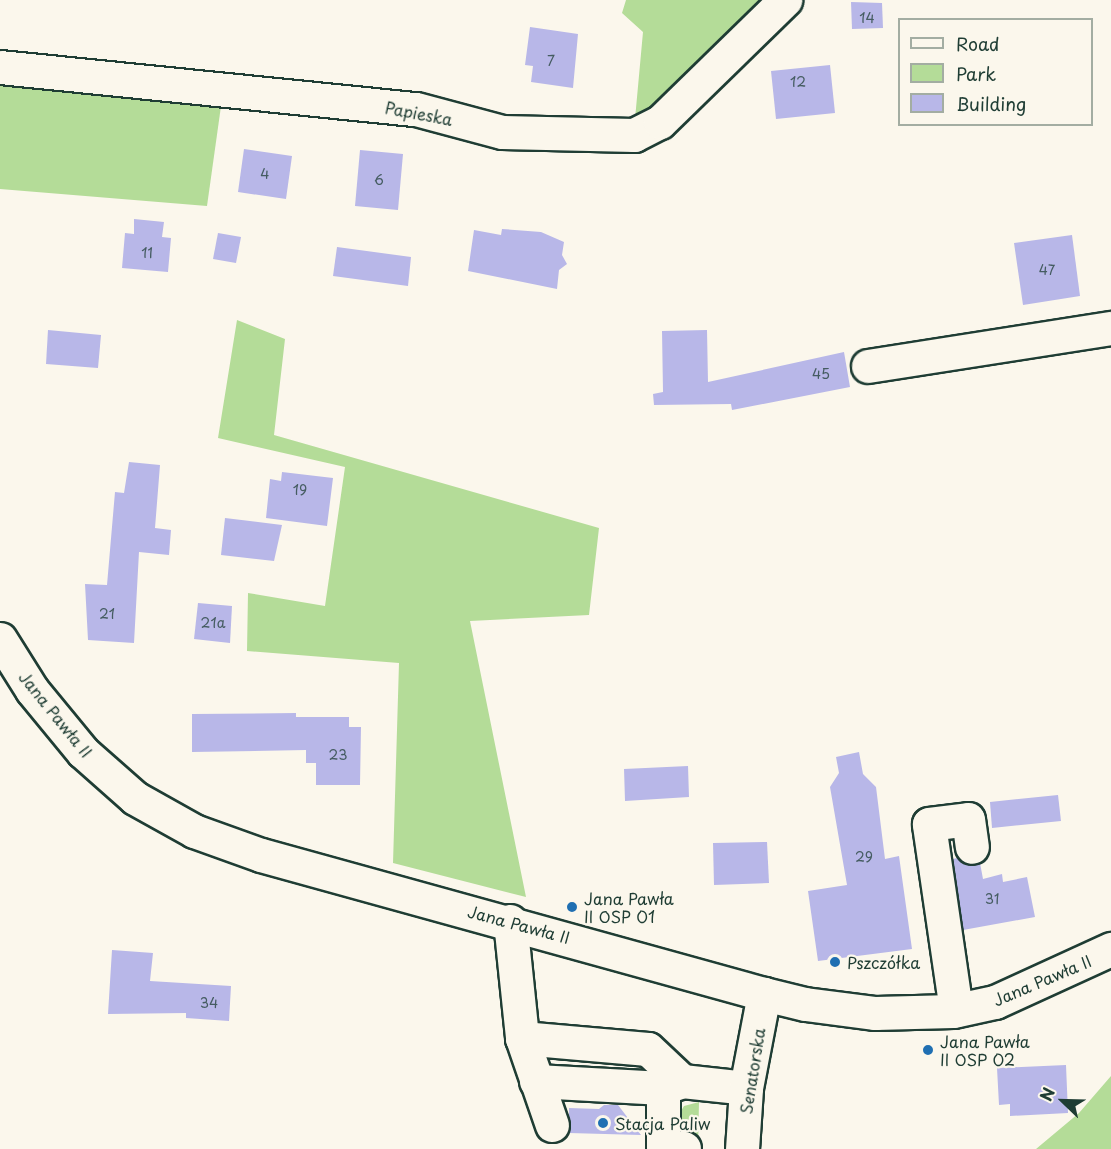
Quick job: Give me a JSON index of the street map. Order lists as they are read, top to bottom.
{
  "streets": {
    "street": ["Papieska", "Jana Pawła II", "Senatorska"]
  },
  "crossings": [
    ["Jana Pawła II", "Senatorska"]
  ],
  "places": [
    "Jana Pawła II OSP 01",
    "Pszczółka",
    "Jana Pawła II OSP 02",
    "Stacja Paliw"
  ],
  "house_numbers": [
    "14",
    "7",
    "12",
    "4",
    "6",
    "11",
    "47",
    "45",
    "19",
    "21",
    "21a",
    "23",
    "29",
    "31",
    "34"
  ],
  "legend": ["Road", "Park", "Building"],
  "north": "top left"
}
